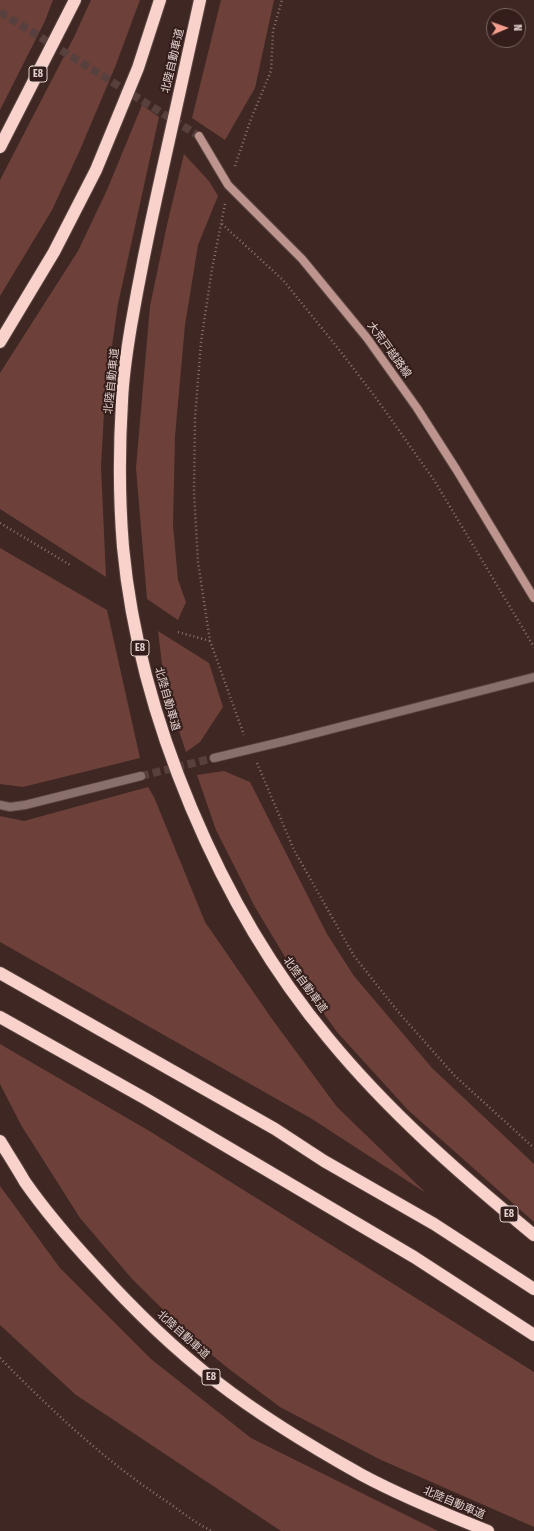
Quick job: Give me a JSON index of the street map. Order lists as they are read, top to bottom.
{
  "streets": {
    "highway": ["北陸自動車道", "E8"],
    "main road": ["大荒戸越路線"]
  },
  "north": "right"
}
